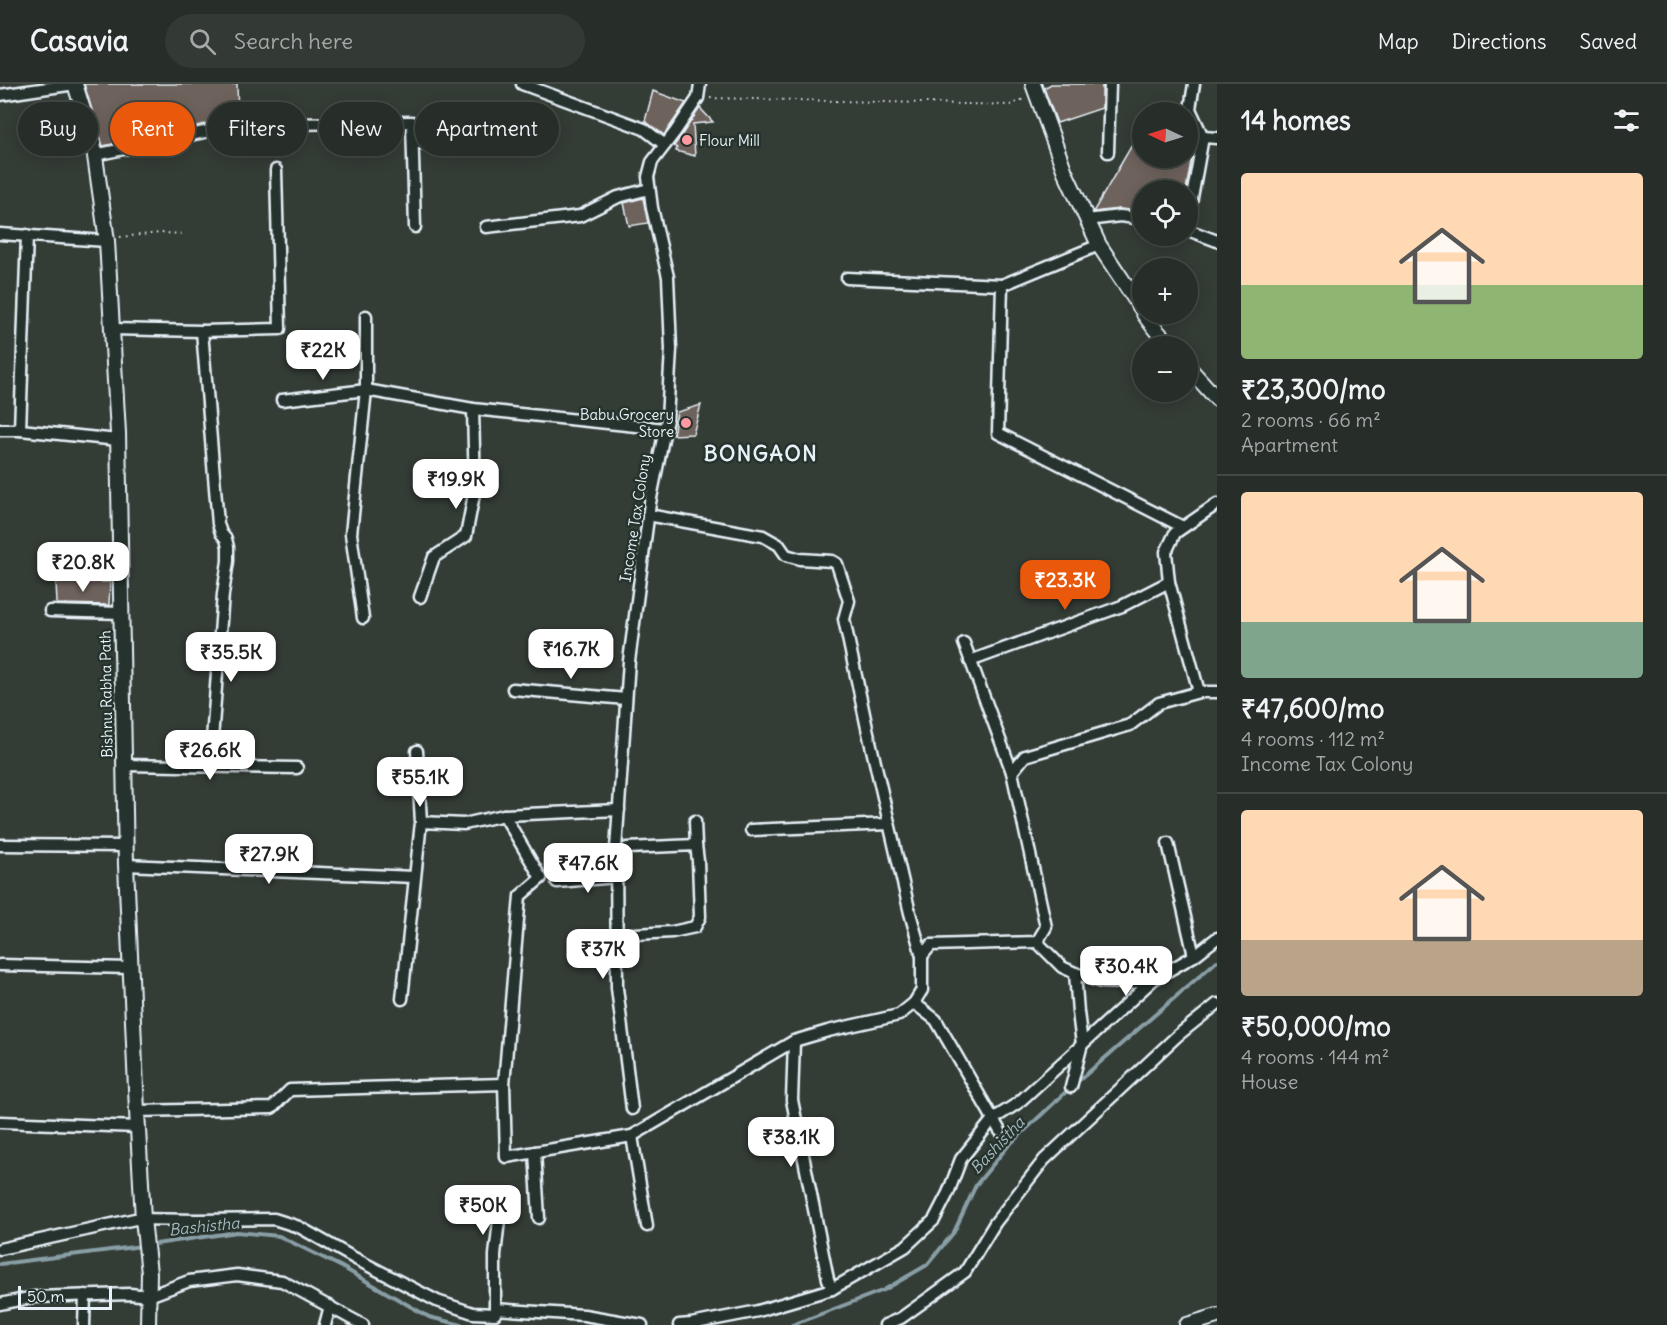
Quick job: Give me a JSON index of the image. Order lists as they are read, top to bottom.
{
  "streets": {
    "street": ["Income Tax Colony", "Bishnu Rabha Path"]
  },
  "districts": ["BONGAON"],
  "water": ["Bashistha"],
  "places": ["Flour Mill", "Babu Grocery Store"],
  "scale_bar": "50 m",
  "north": "left",
  "page": {
    "header": "Casavia",
    "search": "Search here",
    "nav": ["Map", "Directions", "Saved"],
    "heading": "14 homes",
    "map_buttons": ["+", "−"],
    "chip": [
      "Buy",
      "Rent",
      "Filters",
      "New",
      "Apartment"
    ],
    "list": [
      {
        "name": "₹23,300/mo",
        "note": "2 rooms · 66 m² · Apartment"
      },
      {
        "name": "₹47,600/mo",
        "note": "4 rooms · 112 m² · Income Tax Colony"
      },
      {
        "name": "₹50,000/mo",
        "note": "4 rooms · 144 m² · House"
      }
    ],
    "price": [
      "₹22K",
      "₹19.9K",
      "₹20.8K",
      "₹23.3K",
      "₹16.7K",
      "₹35.5K",
      "₹26.6K",
      "₹55.1K",
      "₹27.9K",
      "₹47.6K",
      "₹37K",
      "₹30.4K",
      "₹38.1K",
      "₹50K"
    ],
    "scale": "50 m"
  }
}
